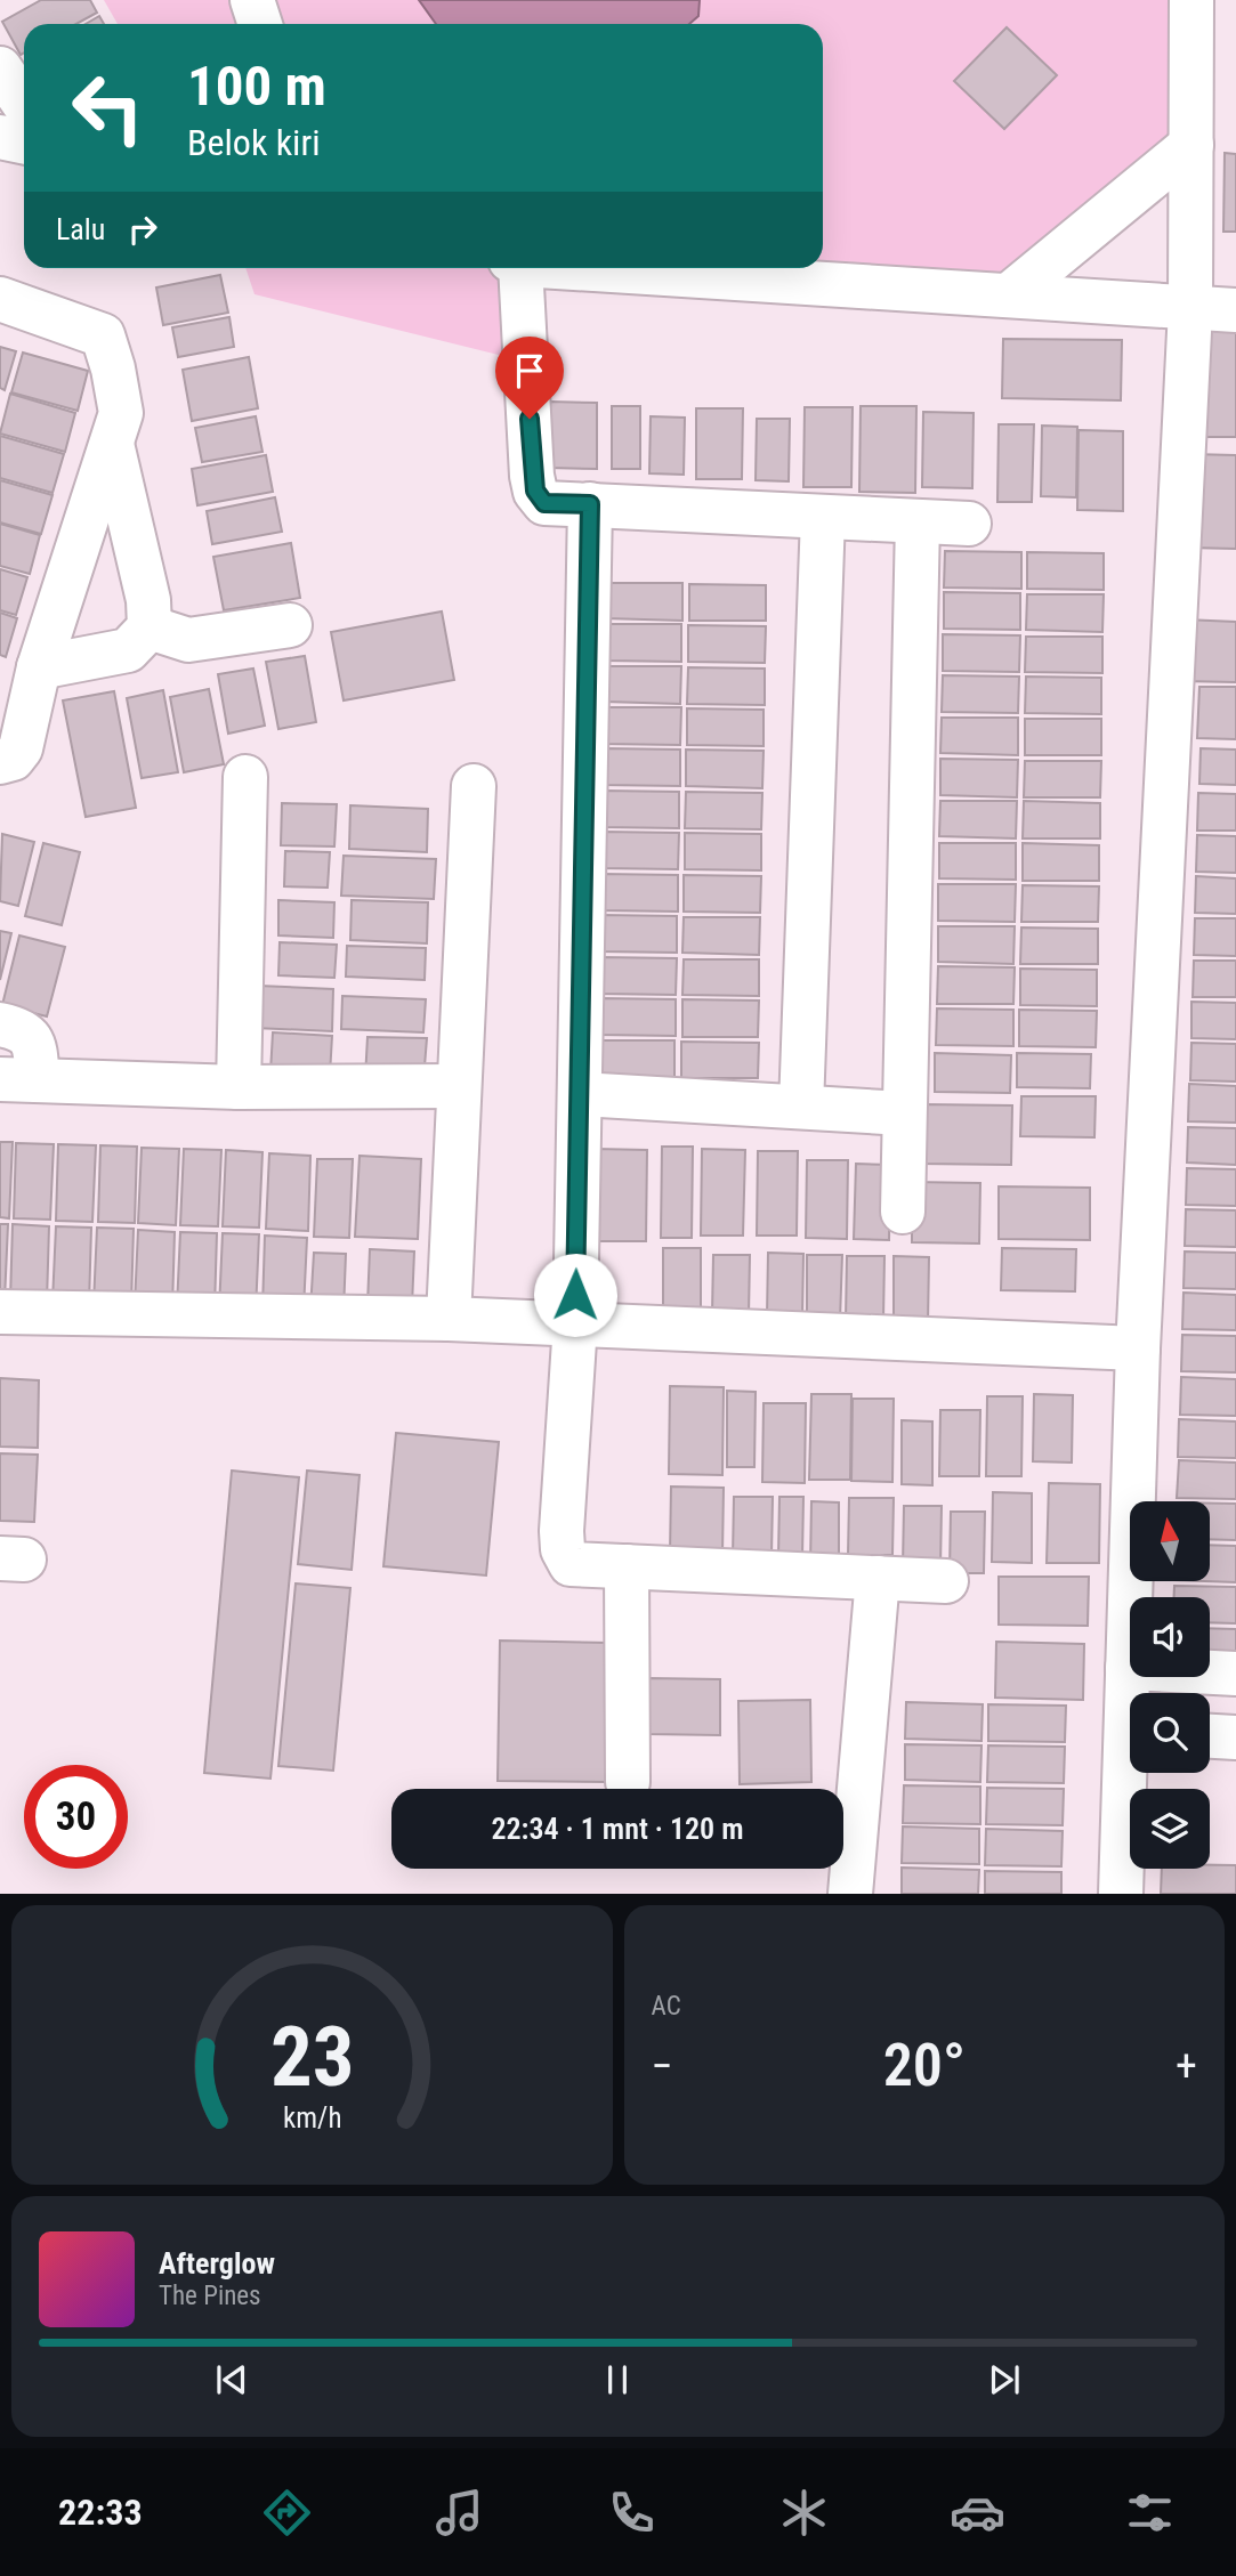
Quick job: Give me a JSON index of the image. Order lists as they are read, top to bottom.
{
  "north": "top",
  "page": {
    "turn": ["100 m", "Belok kiri"],
    "then": "Lalu",
    "limit": "30",
    "trip": "22:34 · 1 mnt · 120 m",
    "tile": "AC",
    "heat": ["−", "20°", "+"],
    "song": ["Afterglow", "The Pines"],
    "tabs": "22:33",
    "gauge": ["23", "km/h"]
  }
}
